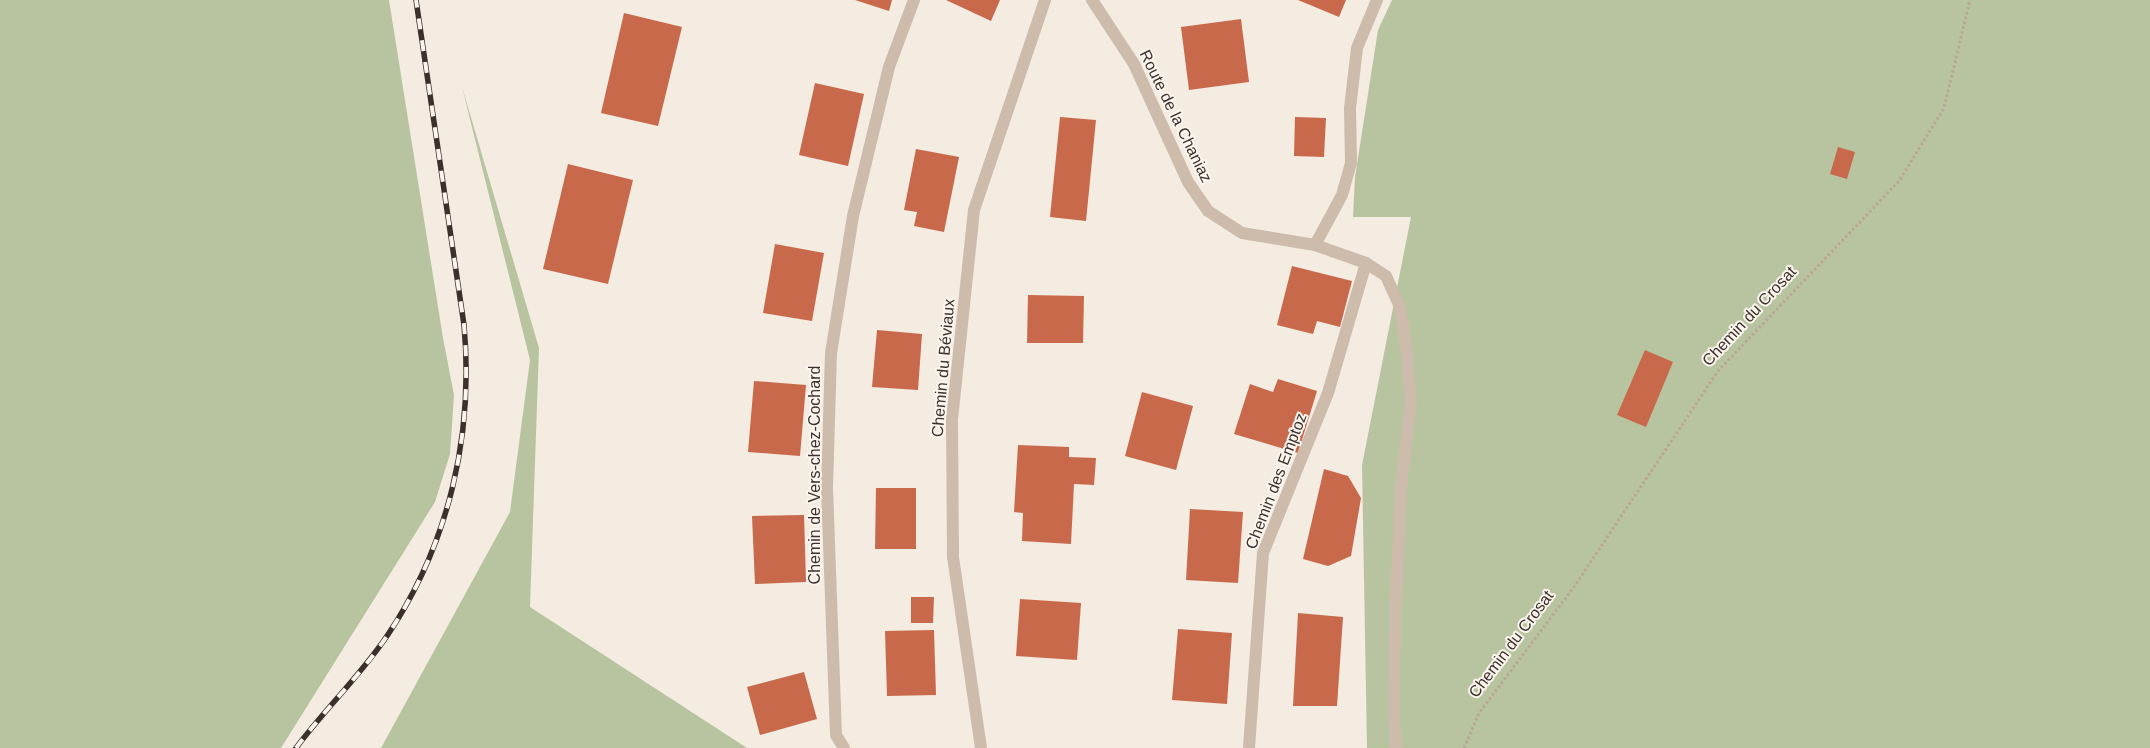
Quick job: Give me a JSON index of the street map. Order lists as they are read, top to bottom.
{
  "streets": {
    "street": [
      "Route de la Chaniaz",
      "Chemin du Béviaux",
      "Chemin de Vers-chez-Cochard",
      "Chemin des Emptoz"
    ],
    "path": ["Chemin du Crosat"]
  }
}
